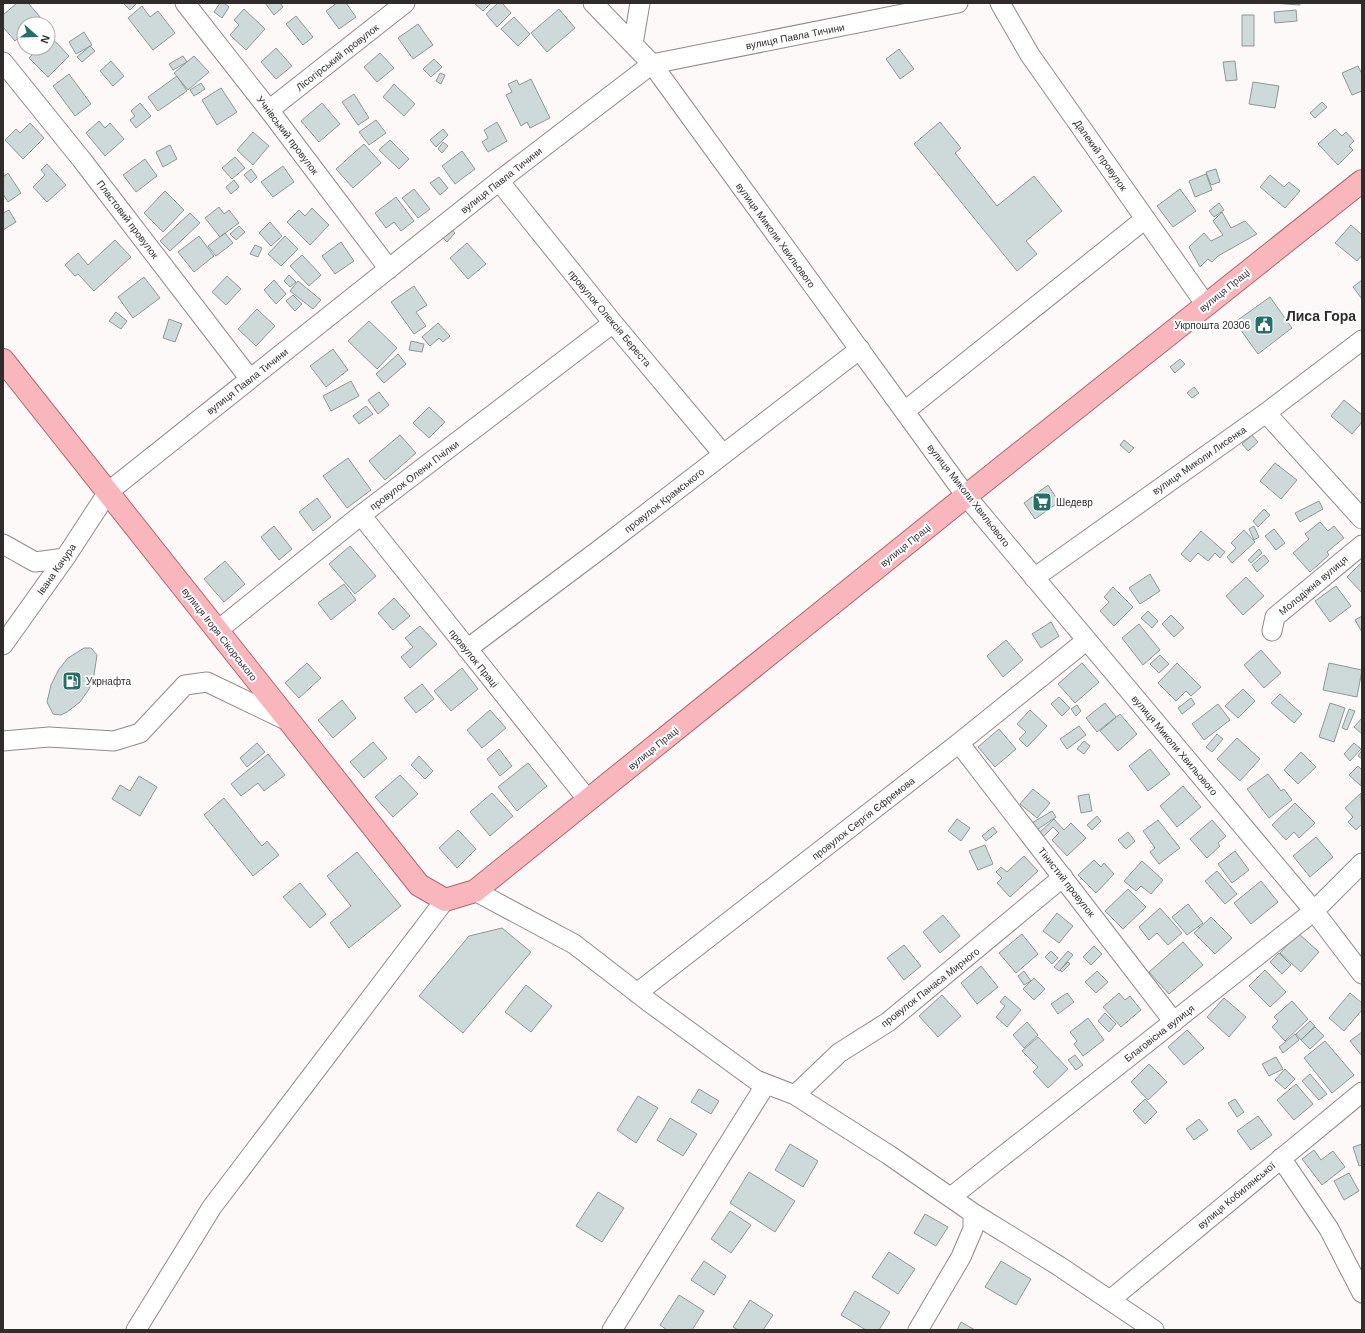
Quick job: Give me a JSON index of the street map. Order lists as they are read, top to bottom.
{
  "streets": {
    "main road": ["вулиця Праці", "вулиця Ігоря Сікорського"],
    "street": [
      "вулиця Павла Тичини",
      "Лісогірський провулок",
      "Учнівський провулок",
      "Далекий провулок",
      "Пластовий провулок",
      "вулиця Миколи Хвильового",
      "провулок Олексія Береста",
      "вулиця Миколи Лисенка",
      "провулок Олени Пчілки",
      "провулок Крамського",
      "Івана Качура",
      "Молодіжна вулиця",
      "провулок Праці",
      "провулок Сергія Єфремова",
      "Тінистий провулок",
      "провулок Панаса Мирного",
      "Благовісна вулиця",
      "вулиця Кобилянської"
    ]
  },
  "crossings": [
    ["вулиця Павла Тичини", "Учнівський провулок"],
    ["вулиця Павла Тичини", "Пластовий провулок"],
    ["вулиця Павла Тичини", "вулиця Миколи Хвильового"],
    ["вулиця Павла Тичини", "провулок Олексія Береста"],
    ["вулиця Павла Тичини", "Івана Качура"],
    ["вулиця Павла Тичини", "вулиця Ігоря Сікорського"],
    ["Лісогірський провулок", "Учнівський провулок"],
    ["Далекий провулок", "вулиця Праці"],
    ["вулиця Миколи Хвильового", "вулиця Праці"],
    ["вулиця Миколи Хвильового", "вулиця Миколи Лисенка"],
    ["вулиця Миколи Хвильового", "провулок Крамського"],
    ["вулиця Миколи Хвильового", "провулок Сергія Єфремова"],
    ["вулиця Миколи Хвильового", "Благовісна вулиця"],
    ["вулиця Праці", "вулиця Ігоря Сікорського"],
    ["вулиця Праці", "провулок Праці"],
    ["провулок Олексія Береста", "провулок Олени Пчілки"],
    ["провулок Олексія Береста", "провулок Крамського"],
    ["провулок Олени Пчілки", "вулиця Ігоря Сікорського"],
    ["провулок Олени Пчілки", "провулок Праці"],
    ["провулок Крамського", "провулок Праці"],
    ["Івана Качура", "вулиця Ігоря Сікорського"],
    ["провулок Сергія Єфремова", "Тінистий провулок"],
    ["Тінистий провулок", "провулок Панаса Мирного"],
    ["Тінистий провулок", "Благовісна вулиця"]
  ],
  "districts": ["Лиса Гора"],
  "places": {
    "public building": ["Укрпошта 20306"],
    "supermarket": ["Шедевр"],
    "fuel station": ["Укрнафта"]
  },
  "north": "right"
}
